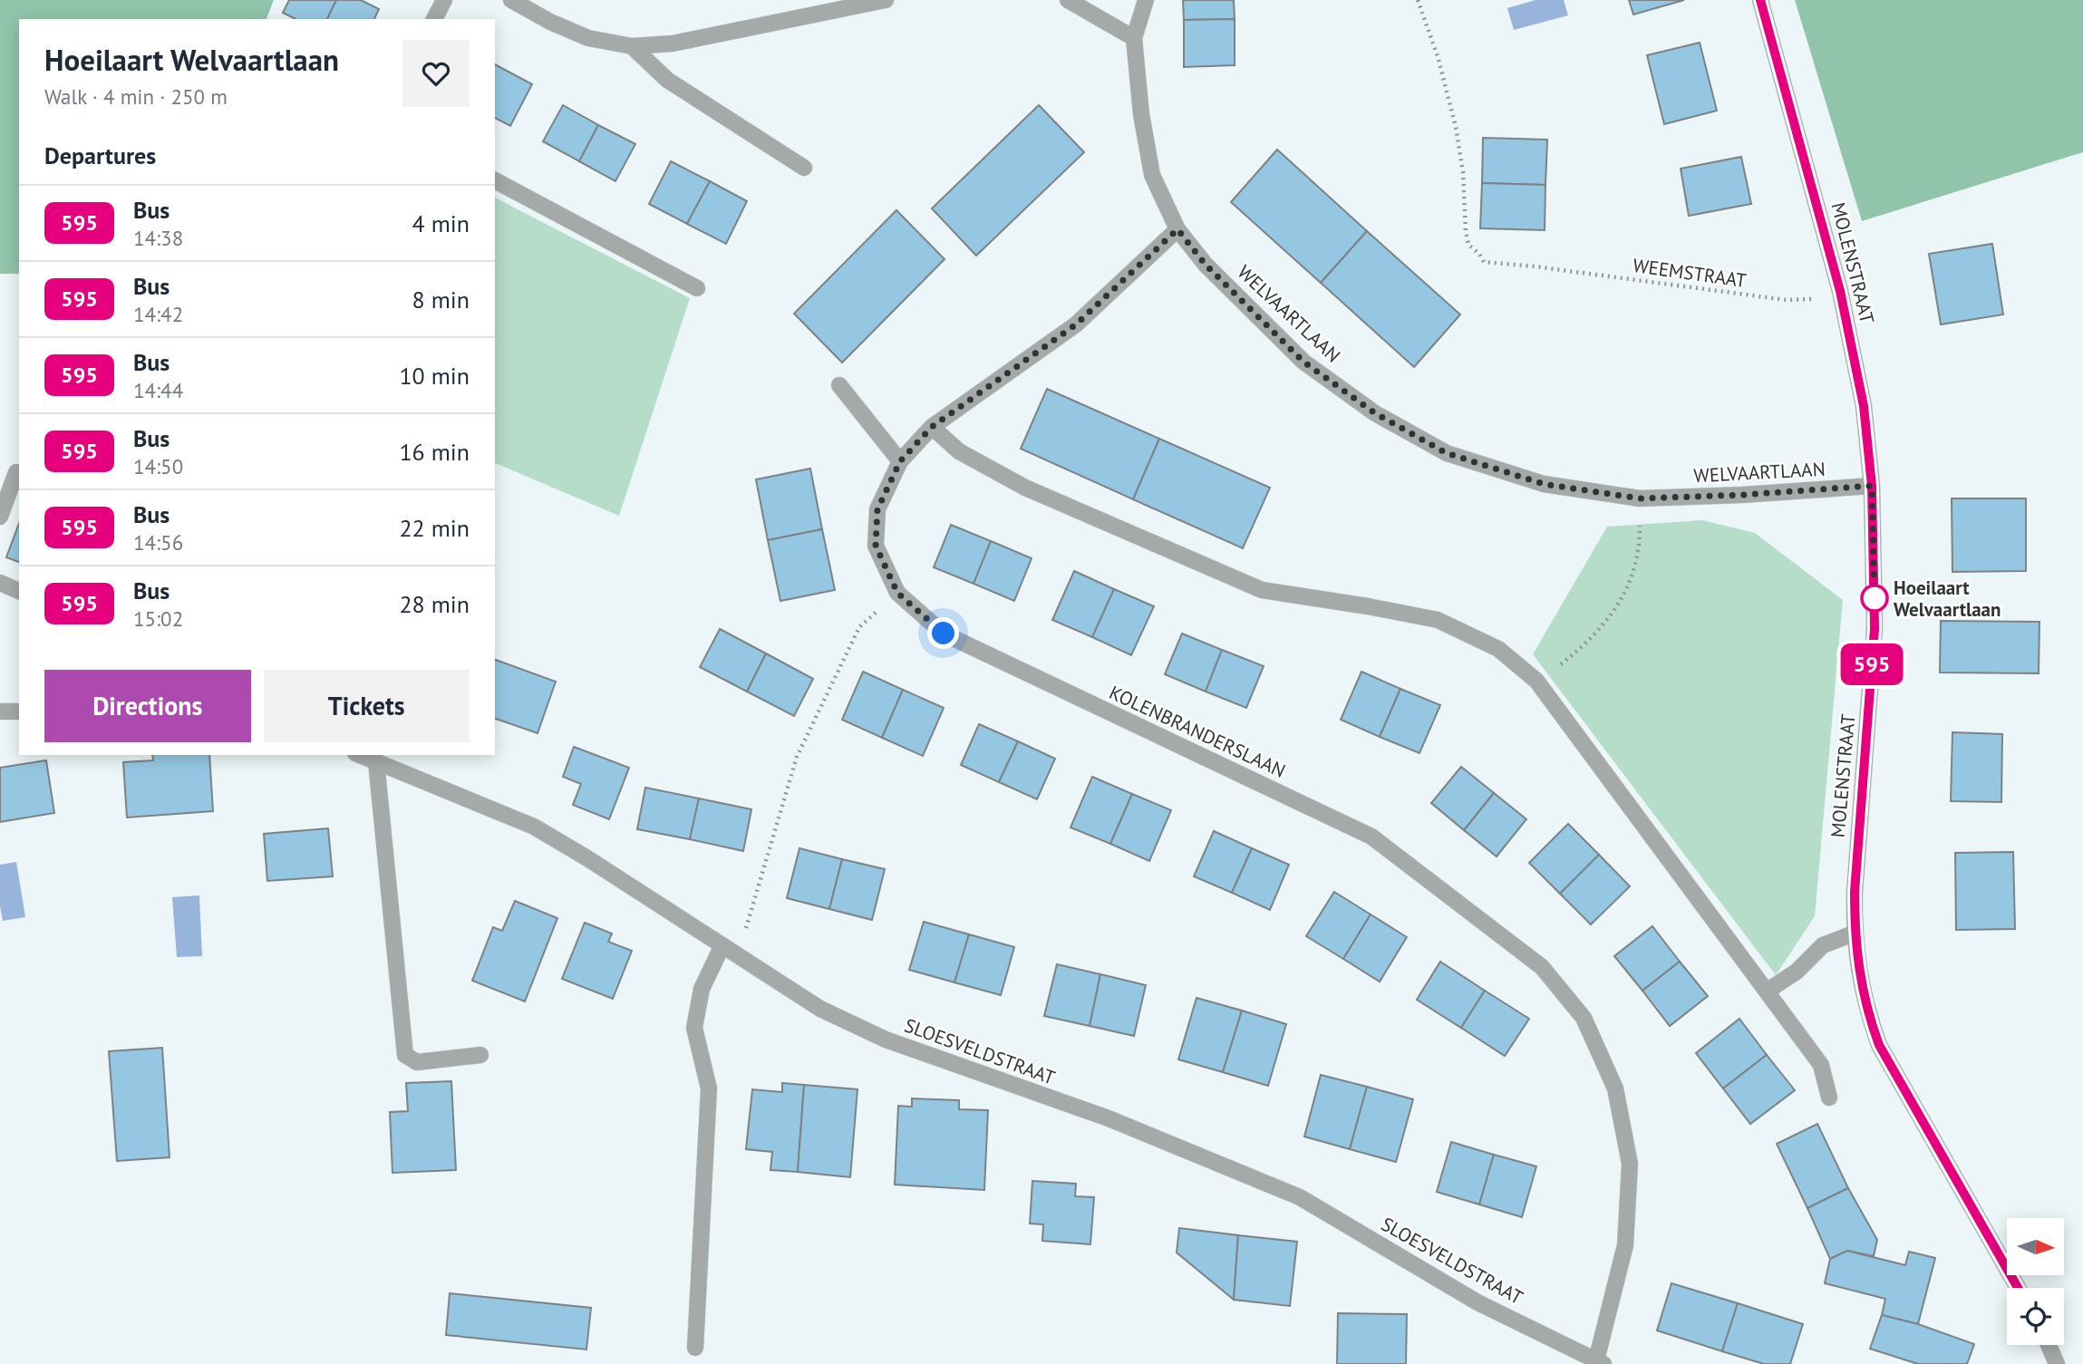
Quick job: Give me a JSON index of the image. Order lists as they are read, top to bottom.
{
  "streets": {
    "street": [
      "MOLENSTRAAT",
      "WELVAARTLAAN",
      "KOLENBRANDERSLAAN",
      "SLOESVELDSTRAAT"
    ],
    "path": ["WEEMSTRAAT"]
  },
  "crossings": [
    ["MOLENSTRAAT", "WEEMSTRAAT"],
    ["MOLENSTRAAT", "WELVAARTLAAN"],
    ["WELVAARTLAAN", "KOLENBRANDERSLAAN"],
    ["KOLENBRANDERSLAAN", "SLOESVELDSTRAAT"]
  ],
  "places": ["Hoeilaart Welvaartlaan"],
  "lines": ["bus line 595"],
  "north": "right",
  "page": {
    "on_map": "595",
    "heading": [
      ["Hoeilaart Welvaartlaan", "Walk · 4 min · 250 m"],
      "Departures"
    ],
    "list": [
      {
        "mark": "595",
        "name": "Bus",
        "note": "14:38",
        "value": "4 min"
      },
      {
        "mark": "595",
        "name": "Bus",
        "note": "14:42",
        "value": "8 min"
      },
      {
        "mark": "595",
        "name": "Bus",
        "note": "14:44",
        "value": "10 min"
      },
      {
        "mark": "595",
        "name": "Bus",
        "note": "14:50",
        "value": "16 min"
      },
      {
        "mark": "595",
        "name": "Bus",
        "note": "14:56",
        "value": "22 min"
      },
      {
        "mark": "595",
        "name": "Bus",
        "note": "15:02",
        "value": "28 min"
      }
    ],
    "buttons": ["Directions", "Tickets"]
  }
}
